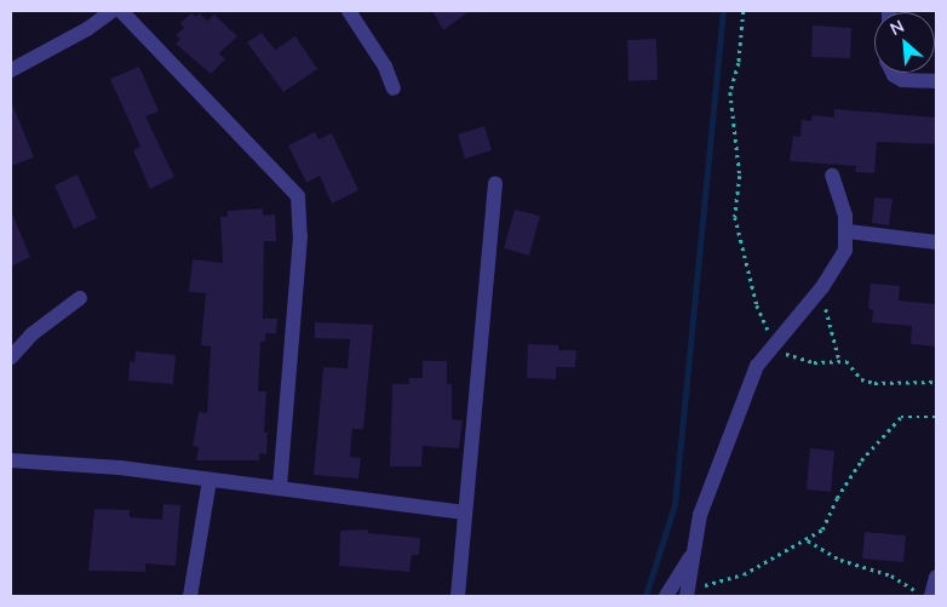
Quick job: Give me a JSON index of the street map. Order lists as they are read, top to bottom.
{
  "north": "top left"
}
